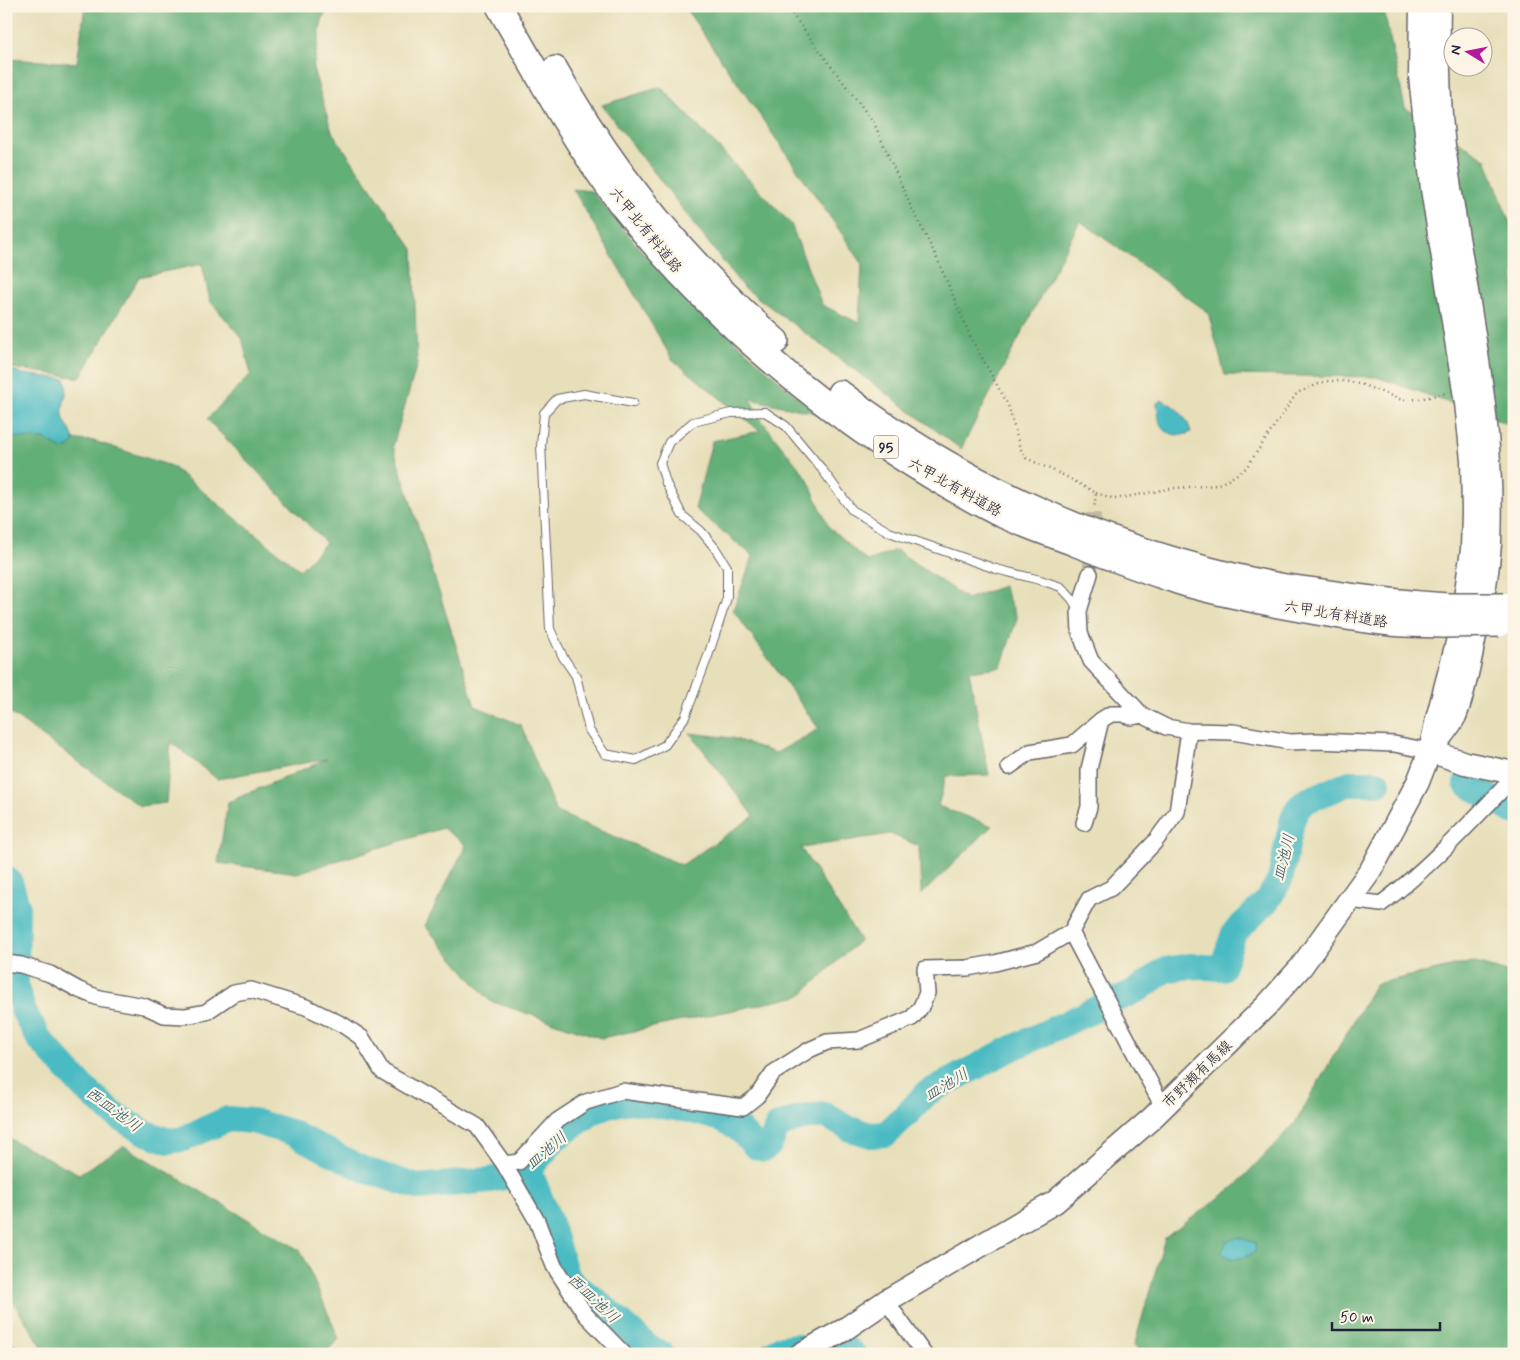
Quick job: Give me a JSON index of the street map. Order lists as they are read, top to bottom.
{
  "streets": {
    "main road": ["六甲北有料道路", "95"],
    "street": ["市野瀬有馬線"]
  },
  "water": ["皿池川", "西皿池川"],
  "scale_bar": "50 m",
  "north": "left"
}
